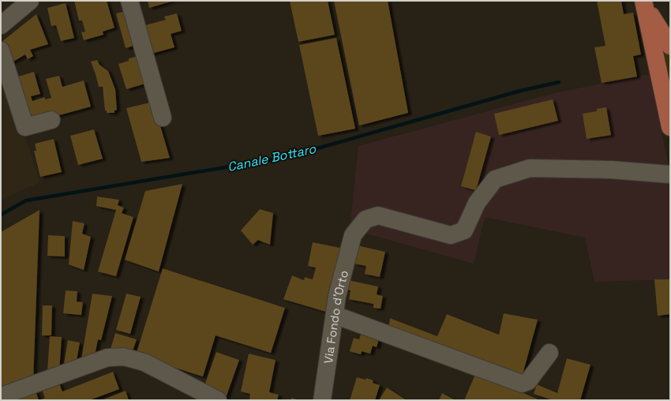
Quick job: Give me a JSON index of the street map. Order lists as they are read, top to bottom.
{
  "streets": {
    "street": ["Via Fondo d'Orto"]
  },
  "water": ["Canale Bottaro"]
}
